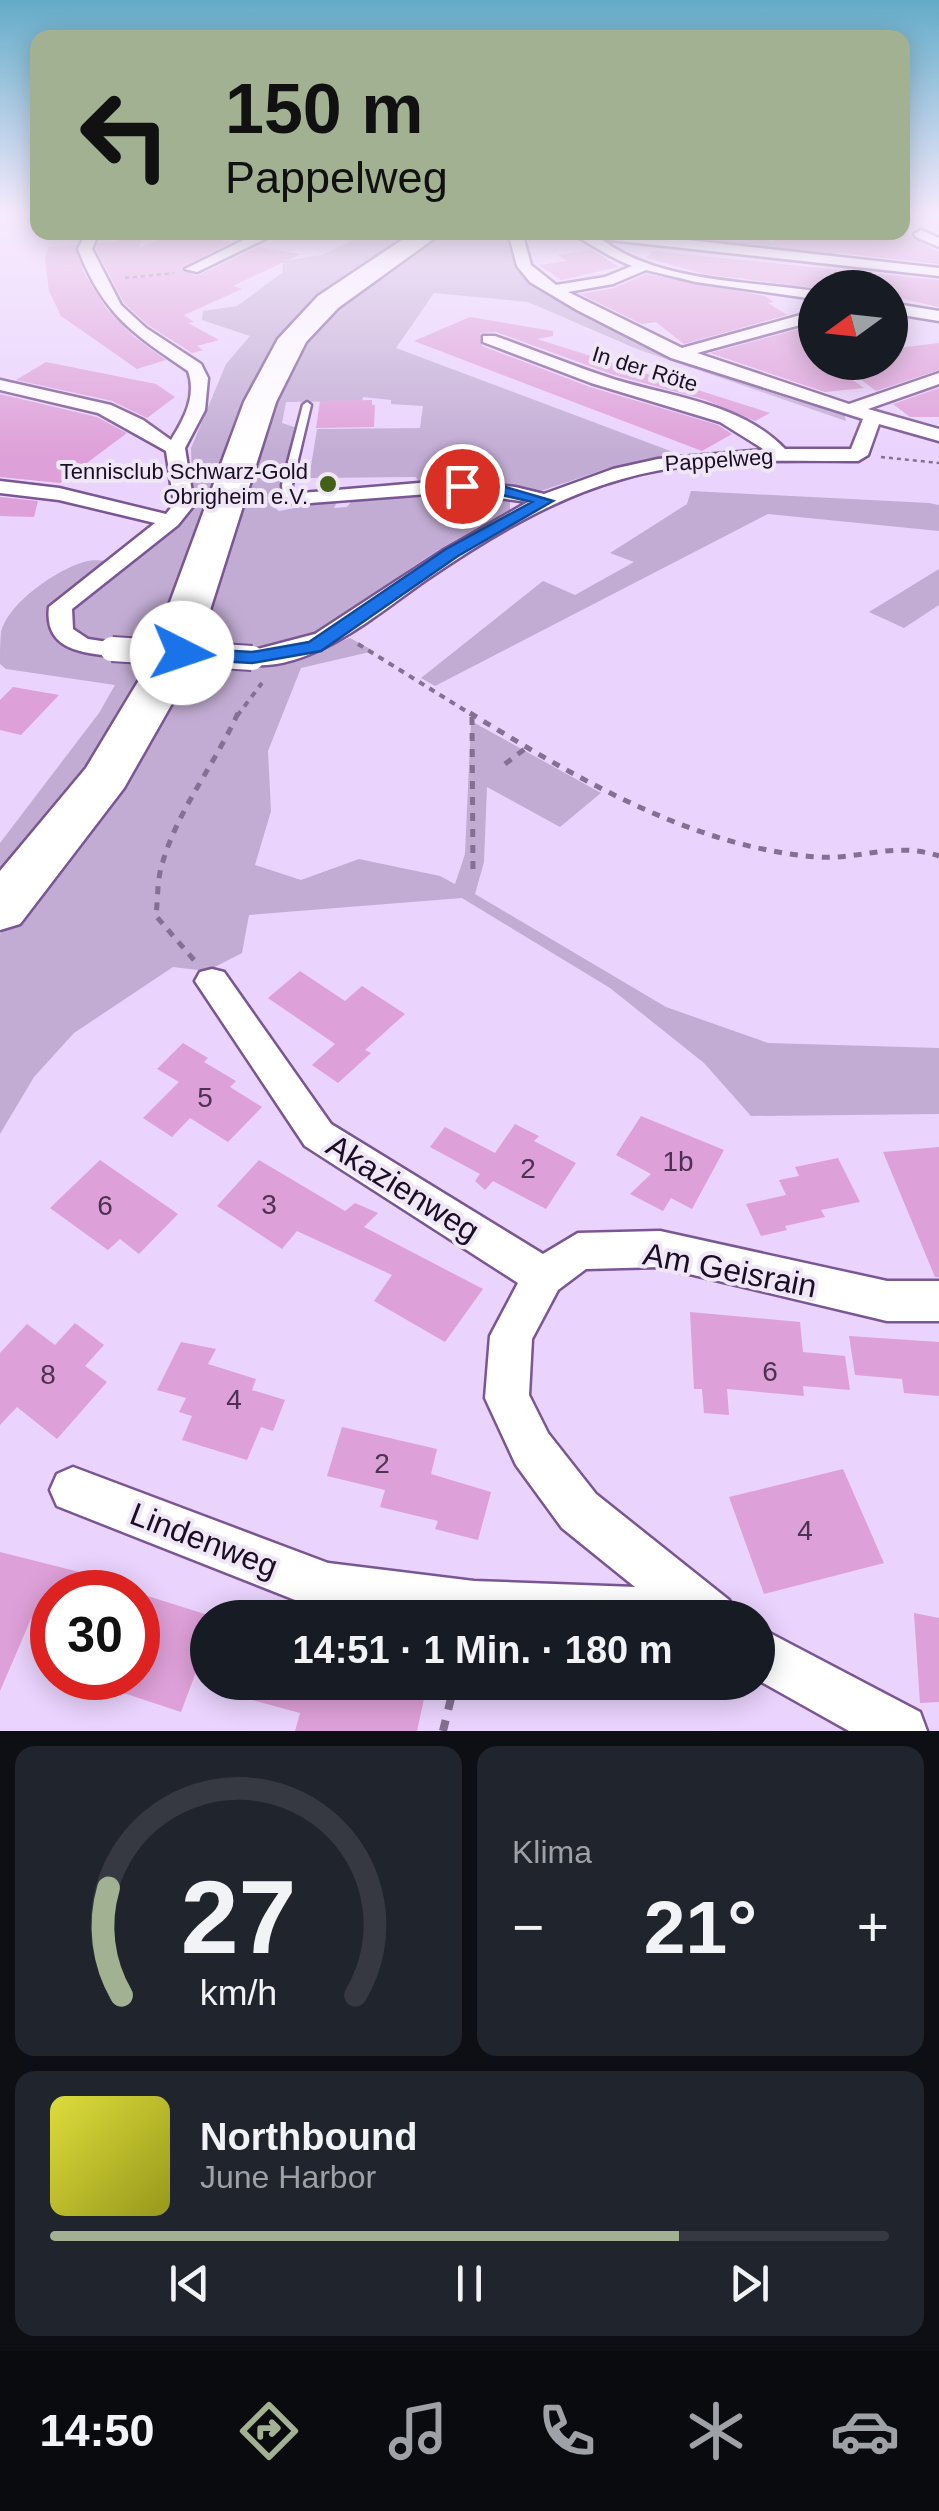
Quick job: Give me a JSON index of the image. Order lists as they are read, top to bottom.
{
  "streets": {
    "street": [
      "In der Röte",
      "Pappelweg",
      "Akazienweg",
      "Am Geisrain",
      "Lindenweg"
    ]
  },
  "crossings": [
    ["In der Röte", "Pappelweg"],
    ["Akazienweg", "Am Geisrain"]
  ],
  "places": ["Tennisclub Schwarz-Gold Obrigheim e.V."],
  "house_numbers": [
    "5",
    "1b",
    "2",
    "3",
    "6",
    "6",
    "8",
    "4",
    "2",
    "4"
  ],
  "north": "left",
  "page": {
    "turn": ["150 m", "Pappelweg"],
    "limit": "30",
    "trip": "14:51 · 1 Min. · 180 m",
    "tile": "Klima",
    "heat": ["−", "21°", "+"],
    "song": ["Northbound", "June Harbor"],
    "tabs": "14:50",
    "gauge": ["27", "km/h"]
  }
}
